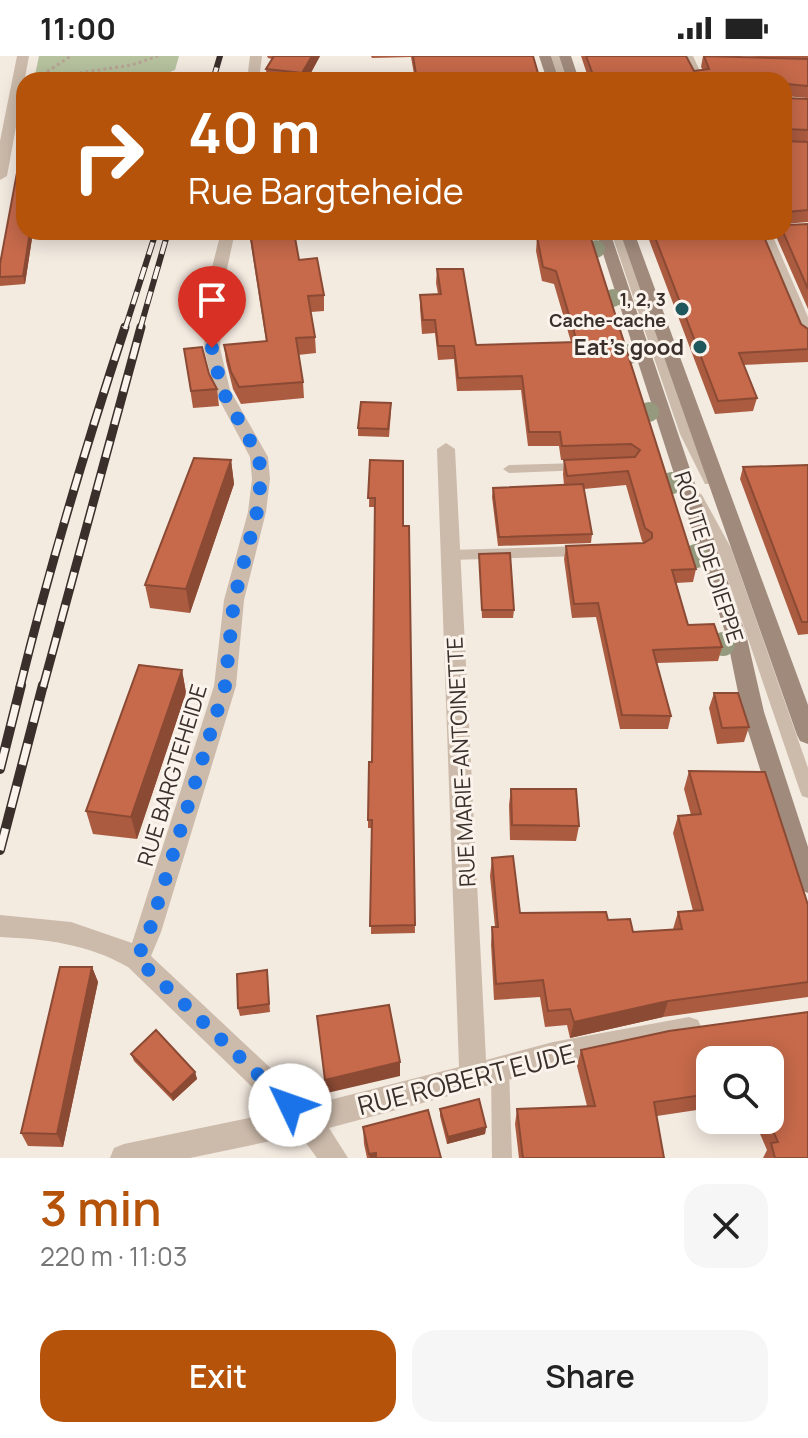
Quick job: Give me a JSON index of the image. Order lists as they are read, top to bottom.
{
  "streets": {
    "main road": ["ROUTE DE DIEPPE"],
    "street": ["RUE MARIE-ANTOINETTE", "RUE BARGTEHEIDE", "RUE ROBERT EUDE"]
  },
  "crossings": [
    ["RUE MARIE-ANTOINETTE", "RUE ROBERT EUDE"]
  ],
  "places": ["1, 2, 3 Cache-cache", "Eat's good"],
  "page": {
    "status": "11:00",
    "turn": ["40 m", "Rue Bargteheide"],
    "heading": ["3 min", "220 m · 11:03"],
    "buttons": ["Exit", "Share"]
  }
}
